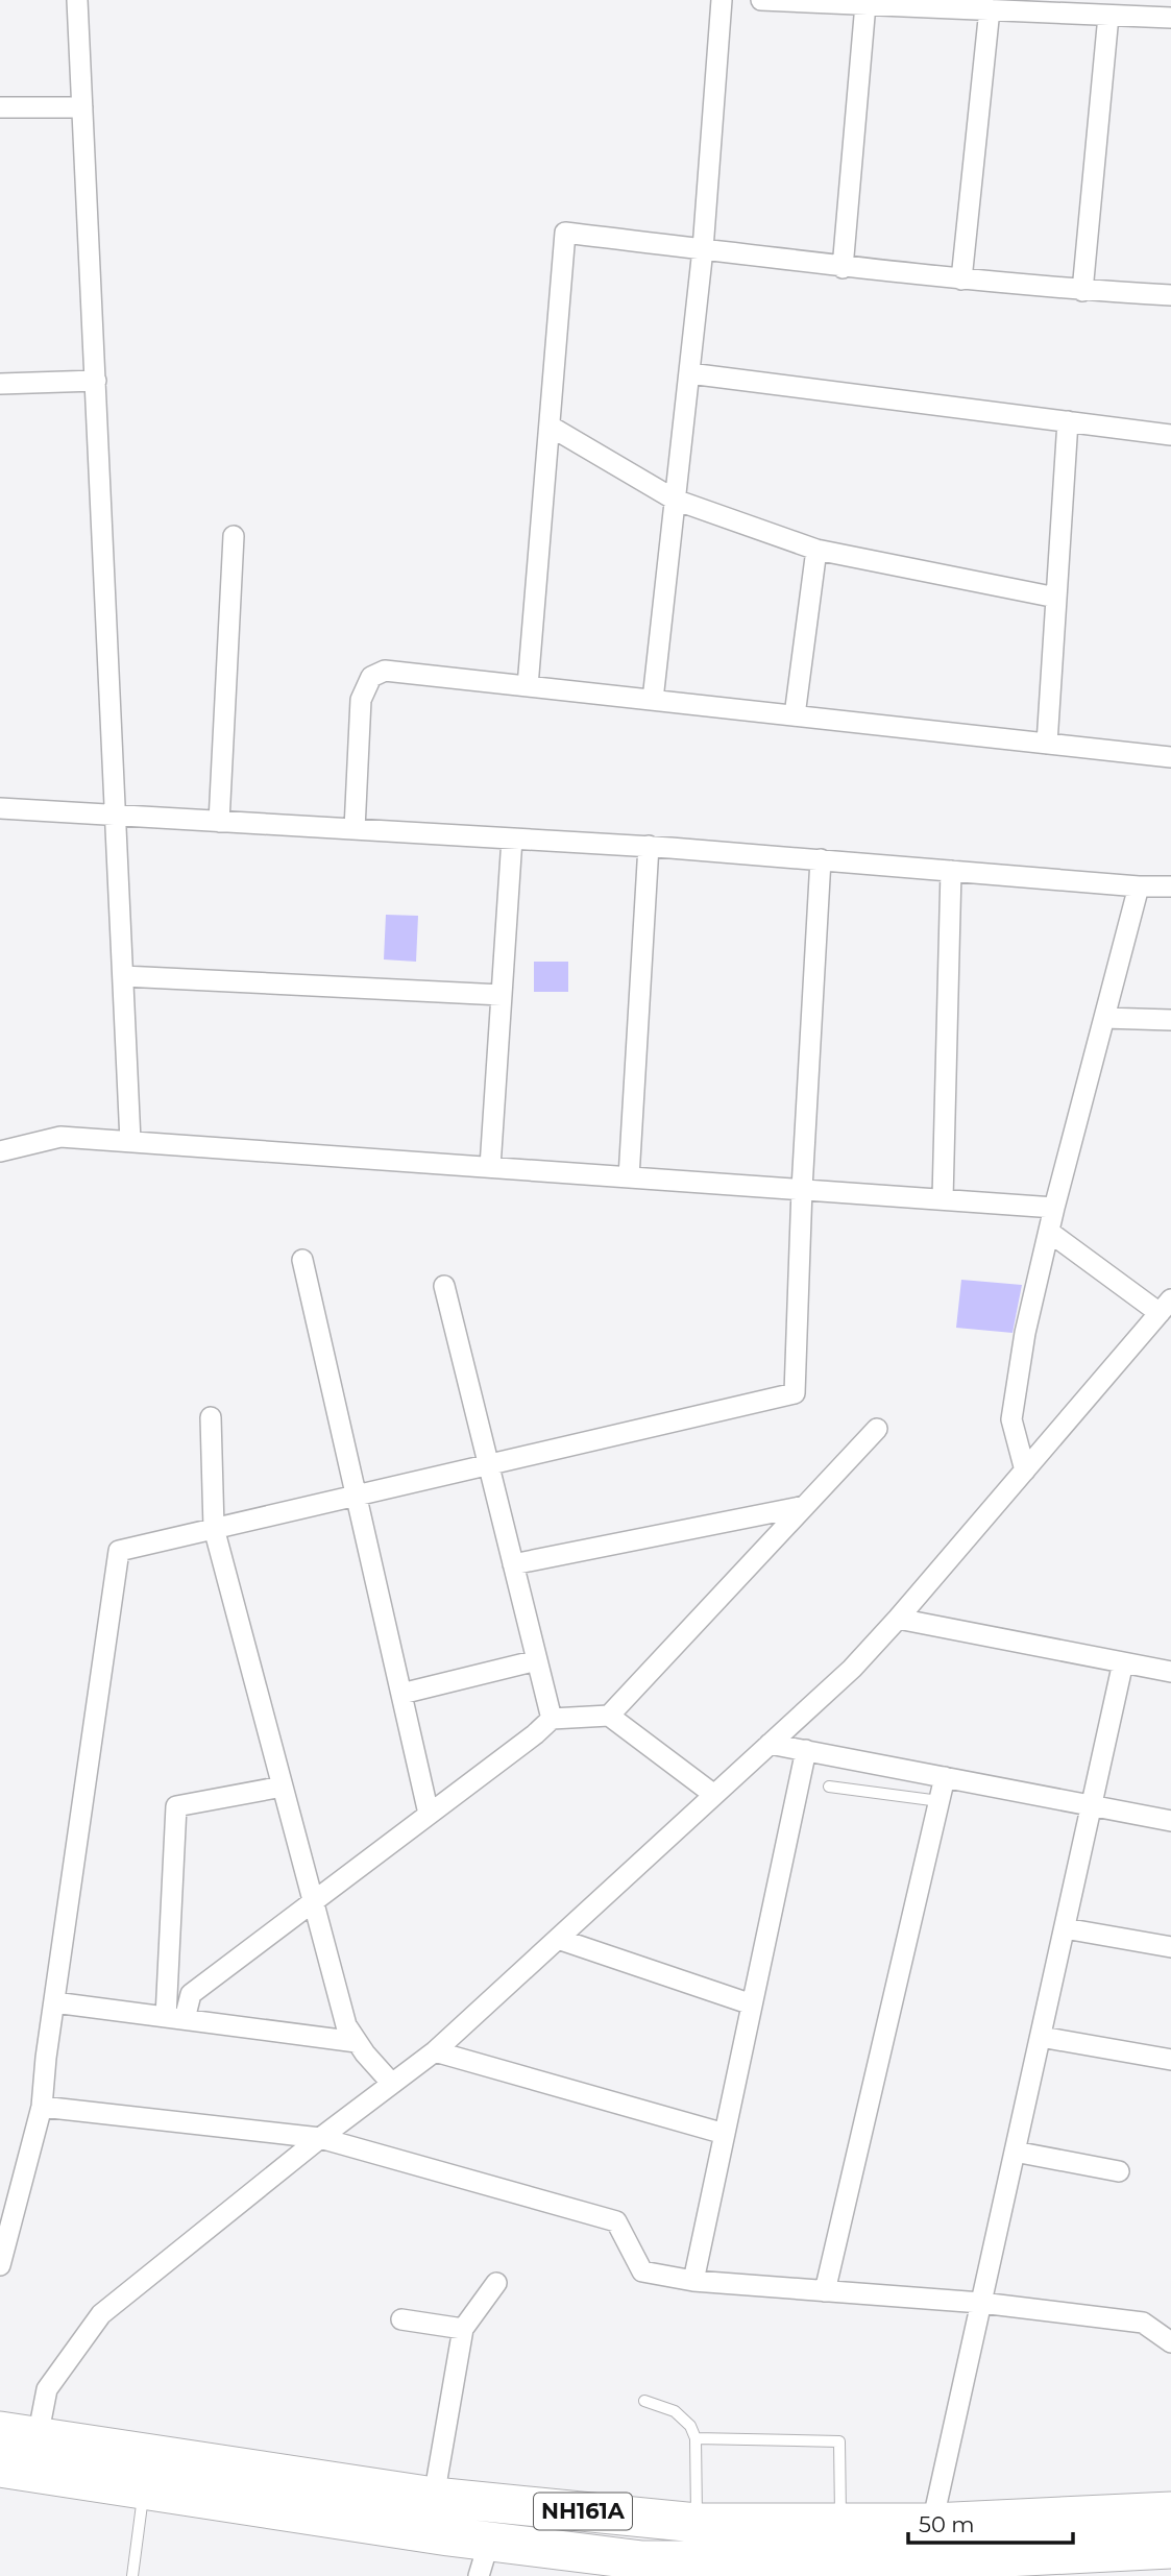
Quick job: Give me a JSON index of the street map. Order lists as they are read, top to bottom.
{
  "streets": {
    "highway": ["NH161A"]
  },
  "scale_bar": "50 m"
}
